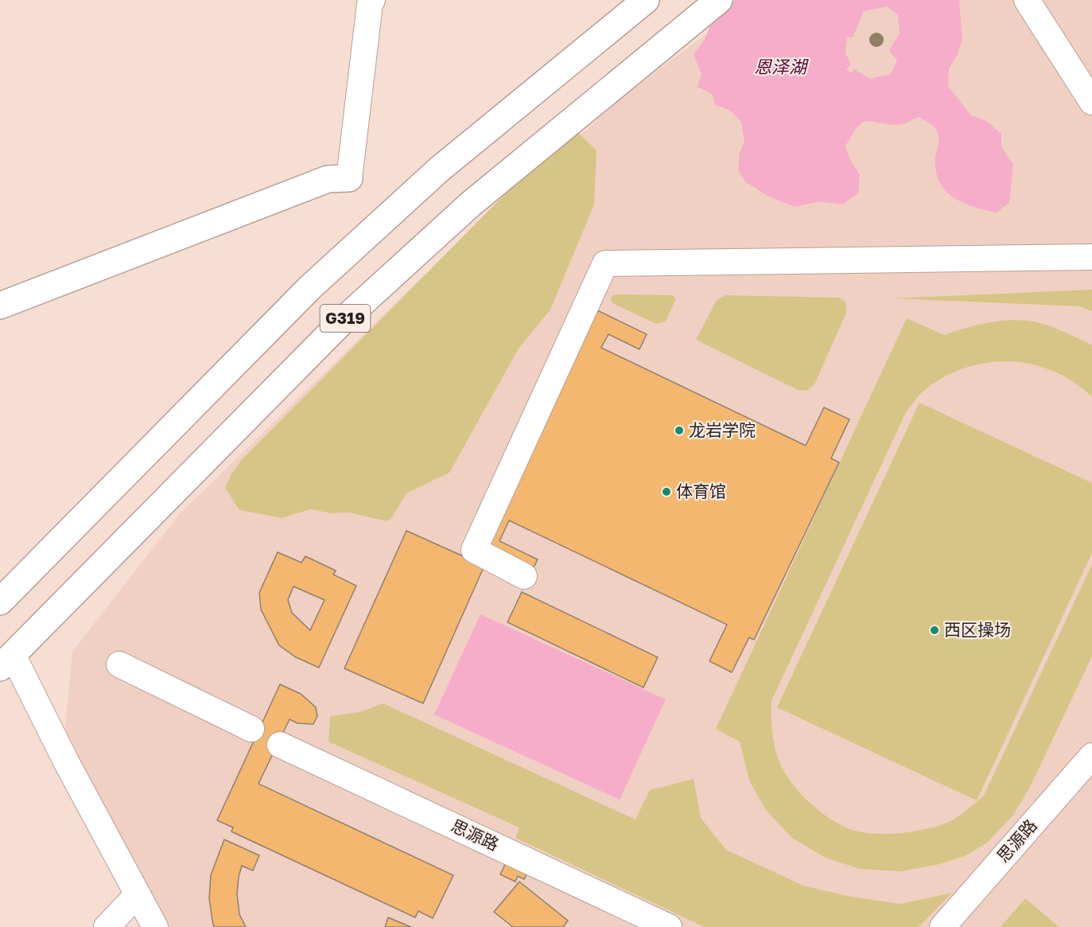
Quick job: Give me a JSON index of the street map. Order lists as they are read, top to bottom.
{
  "streets": {
    "main road": ["G319"],
    "street": ["思源路"]
  },
  "water": ["恩泽湖"],
  "places": ["龙岩学院", "体育馆", "西区操场"]
}
